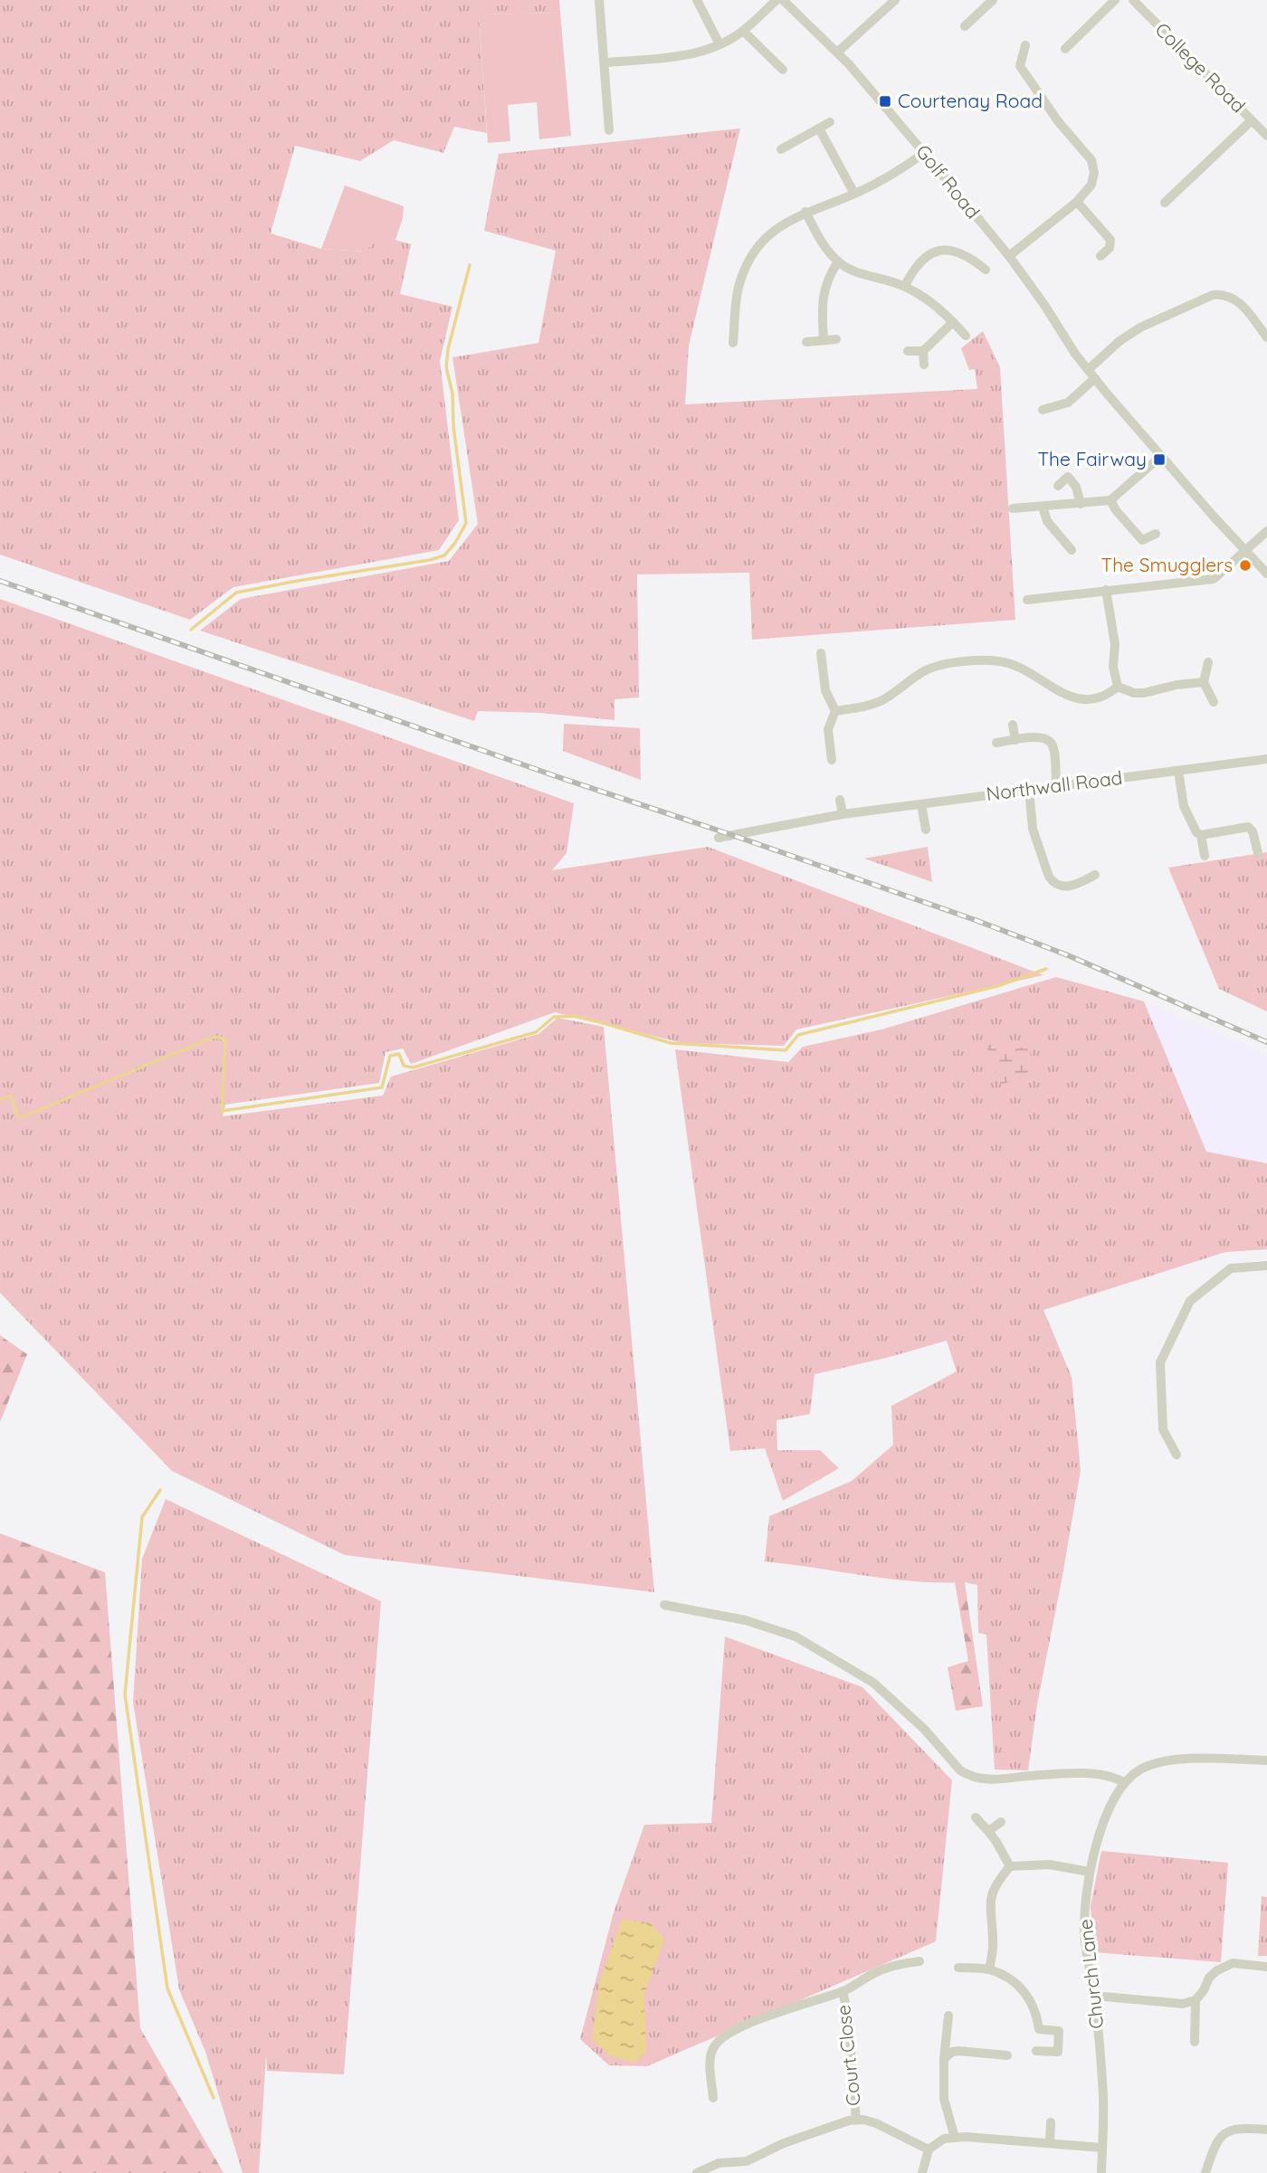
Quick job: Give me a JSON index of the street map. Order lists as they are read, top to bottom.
{
  "streets": {
    "street": [
      "College Road",
      "Golf Road",
      "Northwall Road",
      "Church Lane",
      "Court Close"
    ]
  },
  "places": {
    "transit": ["Courtenay Road", "The Fairway"],
    "other": ["The Smugglers"]
  }
}
